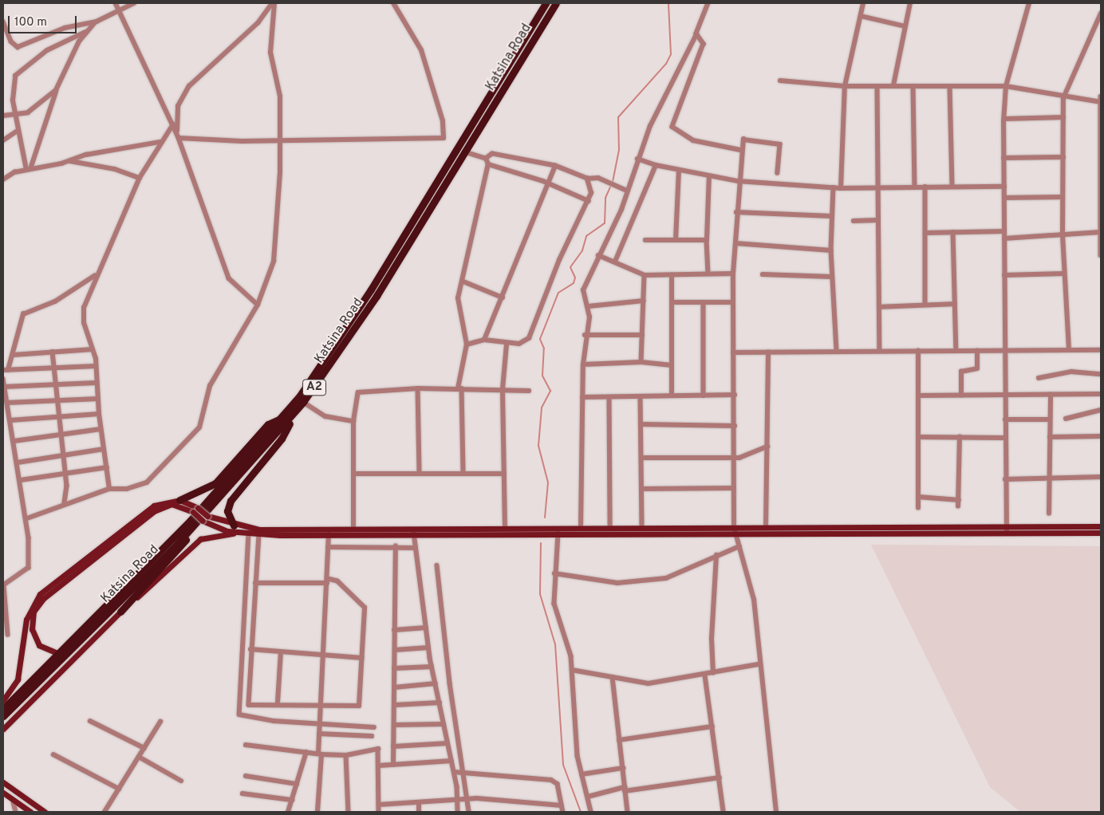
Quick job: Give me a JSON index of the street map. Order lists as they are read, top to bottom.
{
  "streets": {
    "highway": ["Katsina Road", "A2"]
  },
  "scale_bar": "100 m"
}
